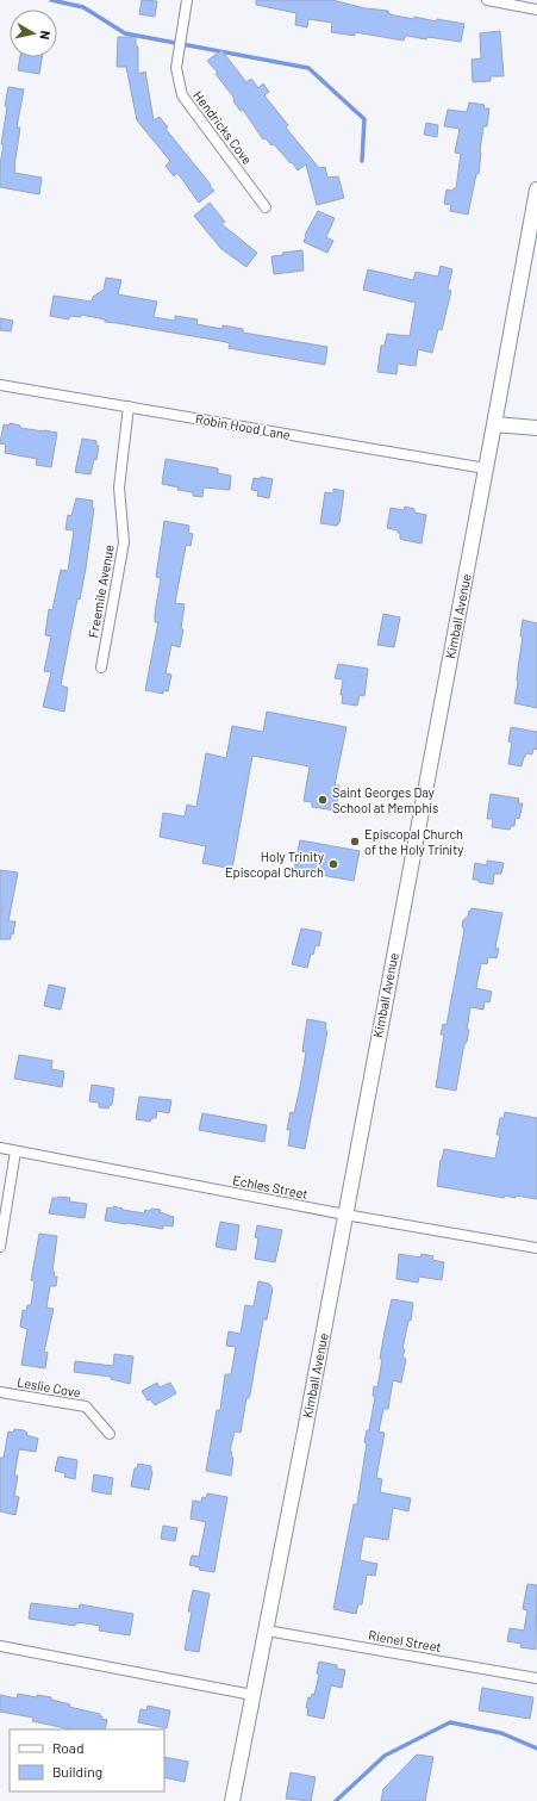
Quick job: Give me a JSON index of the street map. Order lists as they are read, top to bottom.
{
  "streets": {
    "main road": ["Kimball Avenue"],
    "street": [
      "Hendricks Cove",
      "Robin Hood Lane",
      "Freemile Avenue",
      "Echles Street",
      "Leslie Cove",
      "Rienel Street"
    ]
  },
  "crossings": [
    ["Robin Hood Lane", "Freemile Avenue"],
    ["Robin Hood Lane", "Kimball Avenue"],
    ["Kimball Avenue", "Echles Street"],
    ["Kimball Avenue", "Rienel Street"]
  ],
  "places": ["Saint Georges Day School at Memphis", "Episcopal Church of the Holy Trinity", "Holy Trinity Episcopal Church"],
  "legend": ["Road", "Building"],
  "north": "right"
}
